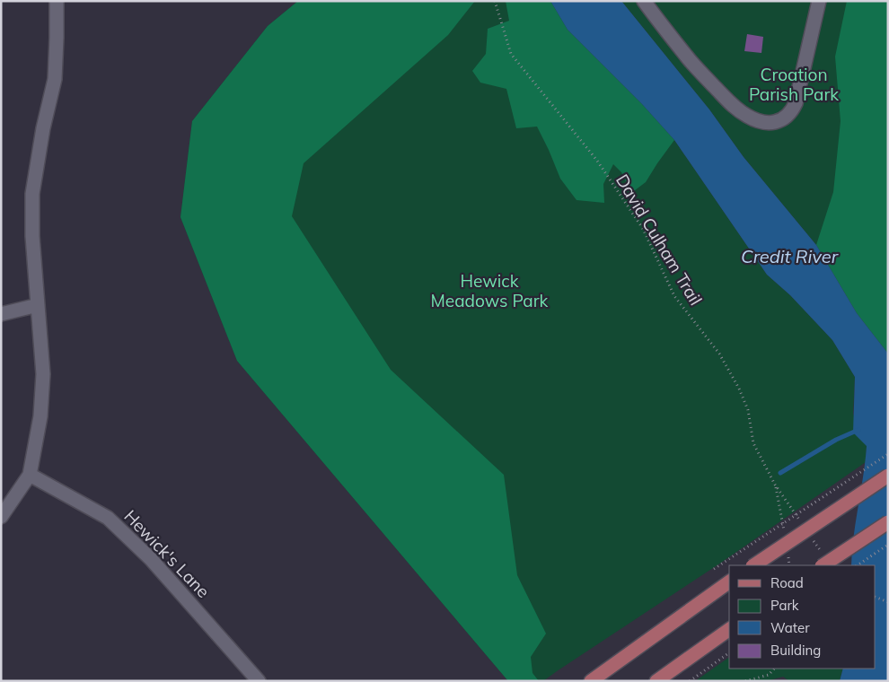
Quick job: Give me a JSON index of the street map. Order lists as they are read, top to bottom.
{
  "streets": {
    "street": ["Hewick's Lane"],
    "path": ["David Culham Trail"]
  },
  "water": ["Credit River"],
  "parks": ["Croation Parish Park", "Hewick Meadows Park"],
  "legend": [
    "Road",
    "Park",
    "Water",
    "Building"
  ]
}
